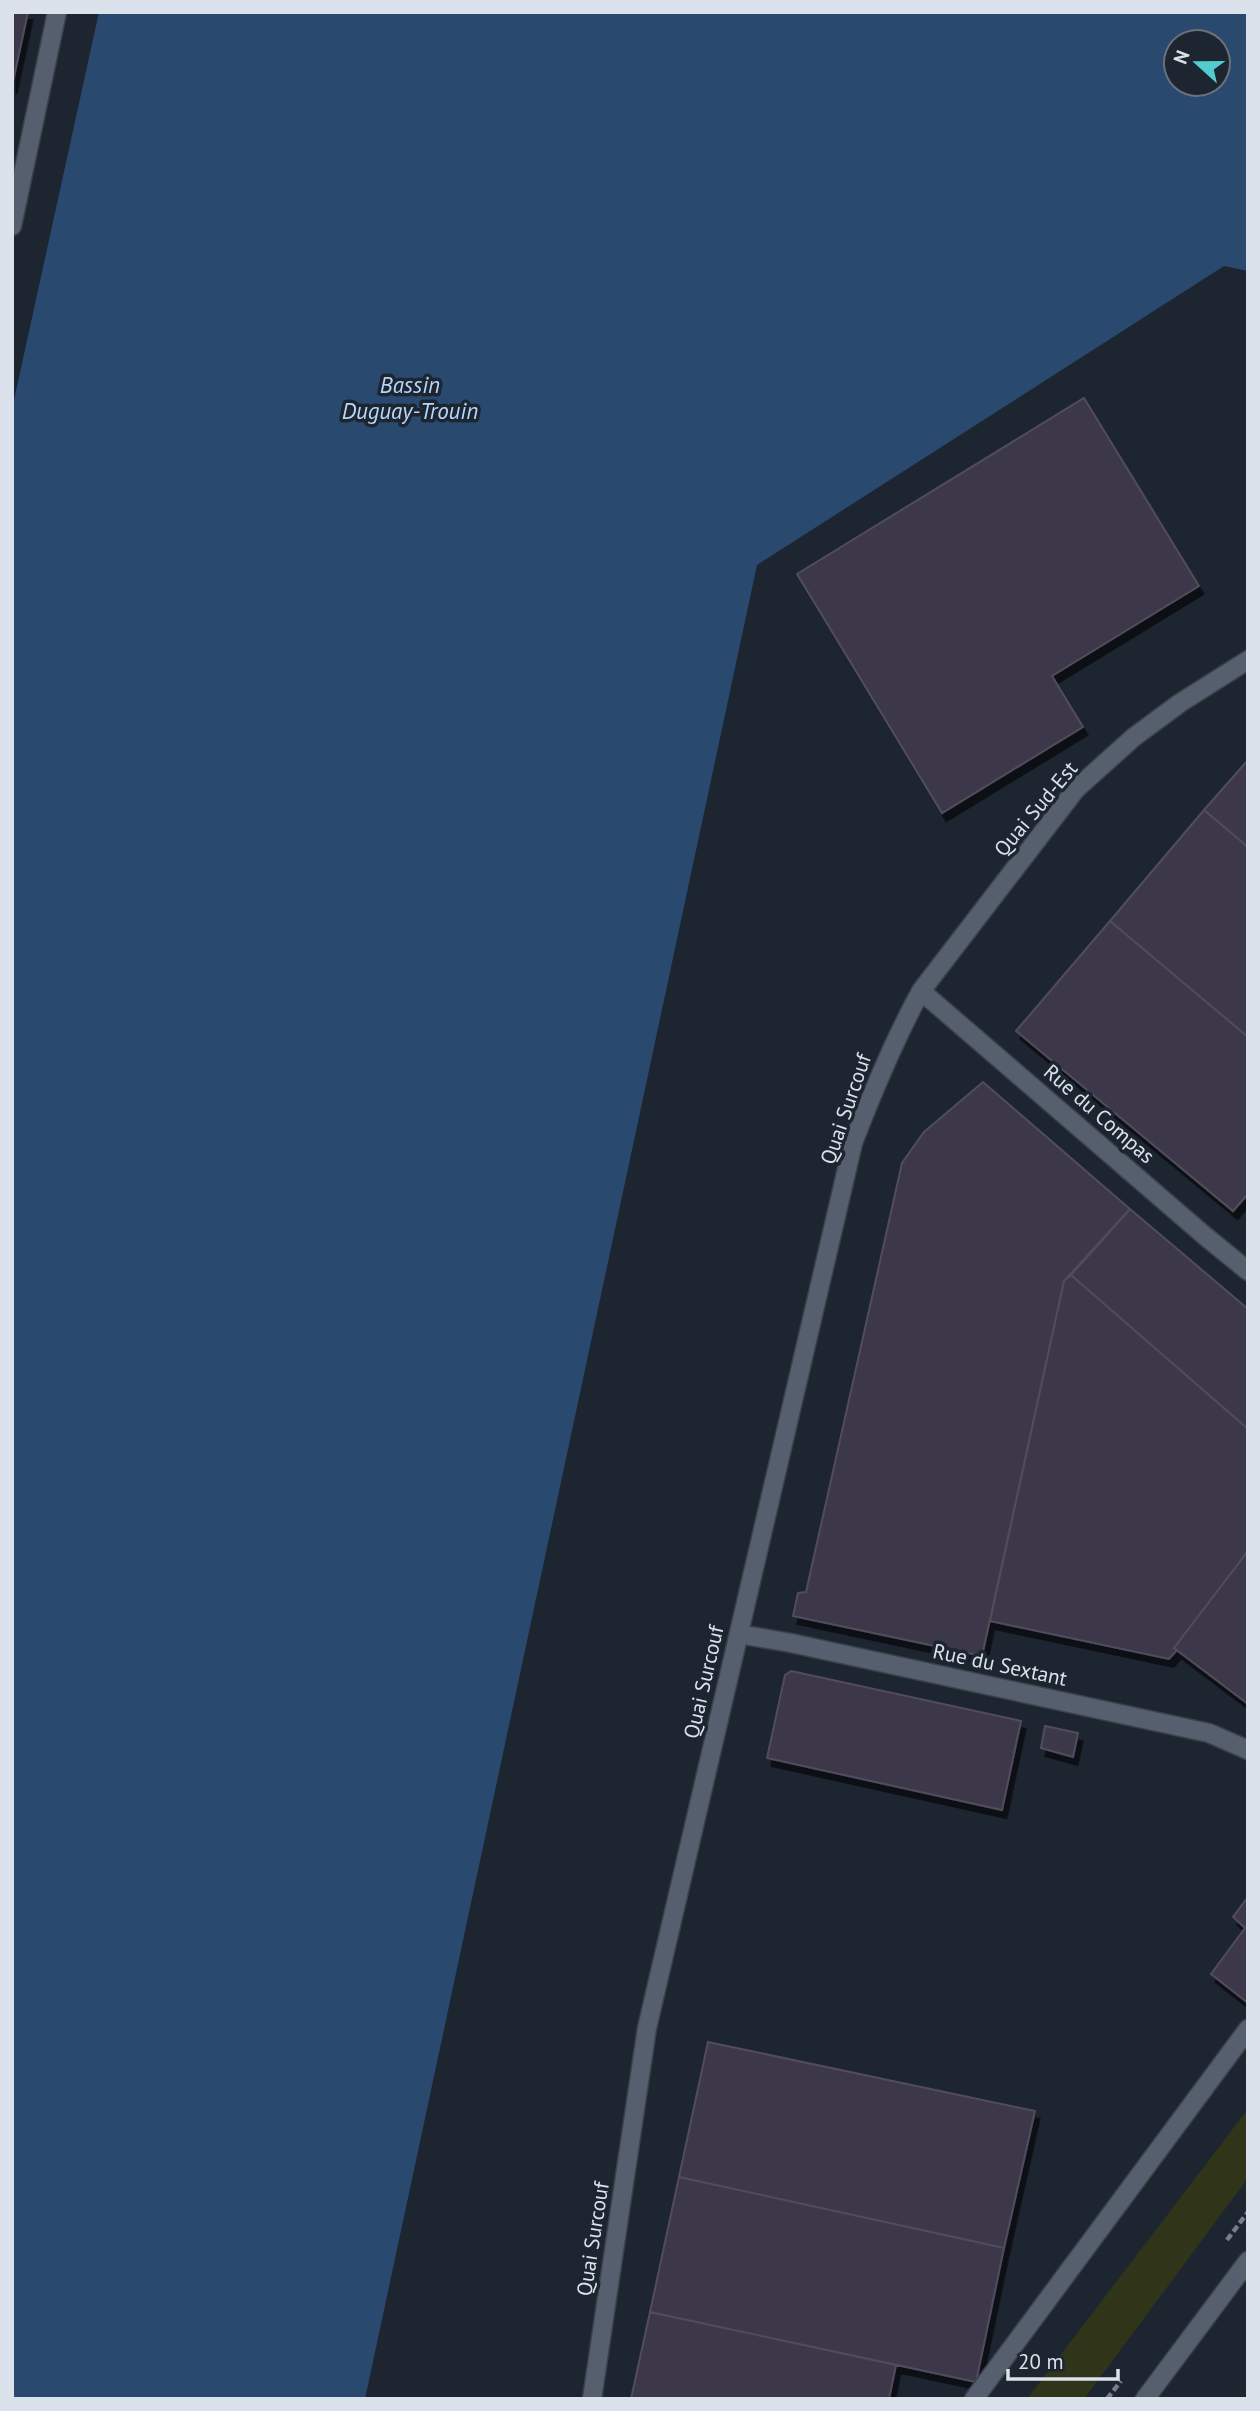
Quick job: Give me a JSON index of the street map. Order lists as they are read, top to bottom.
{
  "streets": {
    "street": [
      "Quai Sud-Est",
      "Quai Surcouf",
      "Rue du Compas",
      "Rue du Sextant"
    ]
  },
  "crossings": [
    ["Quai Sud-Est", "Quai Surcouf"],
    ["Quai Sud-Est", "Rue du Compas"],
    ["Quai Surcouf", "Rue du Compas"],
    ["Quai Surcouf", "Rue du Sextant"]
  ],
  "water": ["Bassin Duguay-Trouin"],
  "scale_bar": "20 m",
  "north": "left"
}
